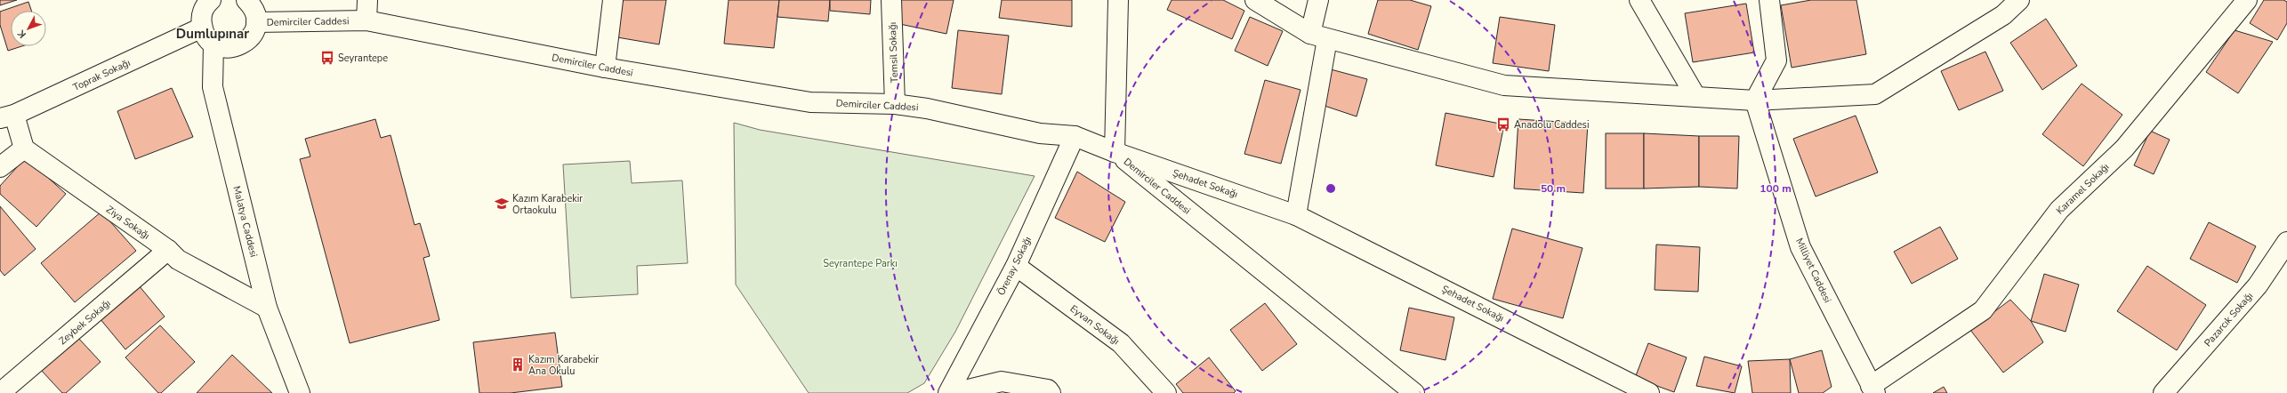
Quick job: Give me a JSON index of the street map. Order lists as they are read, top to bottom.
{
  "streets": {
    "street": [
      "Demirciler Caddesi",
      "Temsil Sokağı",
      "Toprak Sokağı",
      "Şehadet Sokağı",
      "Karamel Sokağı",
      "Malatya Caddesi",
      "Ziya Sokağı",
      "Örenay Sokağı",
      "Milliyet Caddesi",
      "Pazarcık Sokağı",
      "Zeybek Sokağı",
      "Eyvan Sokağı"
    ]
  },
  "crossings": [
    ["Demirciler Caddesi", "Temsil Sokağı"],
    ["Demirciler Caddesi", "Şehadet Sokağı"],
    ["Demirciler Caddesi", "Örenay Sokağı"],
    ["Karamel Sokağı", "Milliyet Caddesi"],
    ["Malatya Caddesi", "Ziya Sokağı"],
    ["Ziya Sokağı", "Zeybek Sokağı"],
    ["Örenay Sokağı", "Eyvan Sokağı"]
  ],
  "districts": ["Dumlupınar"],
  "parks": ["Seyrantepe Parkı"],
  "places": {
    "bus stop": ["Seyrantepe", "Anadolu Caddesi"],
    "school or university": ["Kazım Karabekir Ortaokulu"],
    "building": ["Kazım Karabekir Ana Okulu"]
  },
  "north": "bottom left",
  "rings": ["50 m", "100 m"]
}
